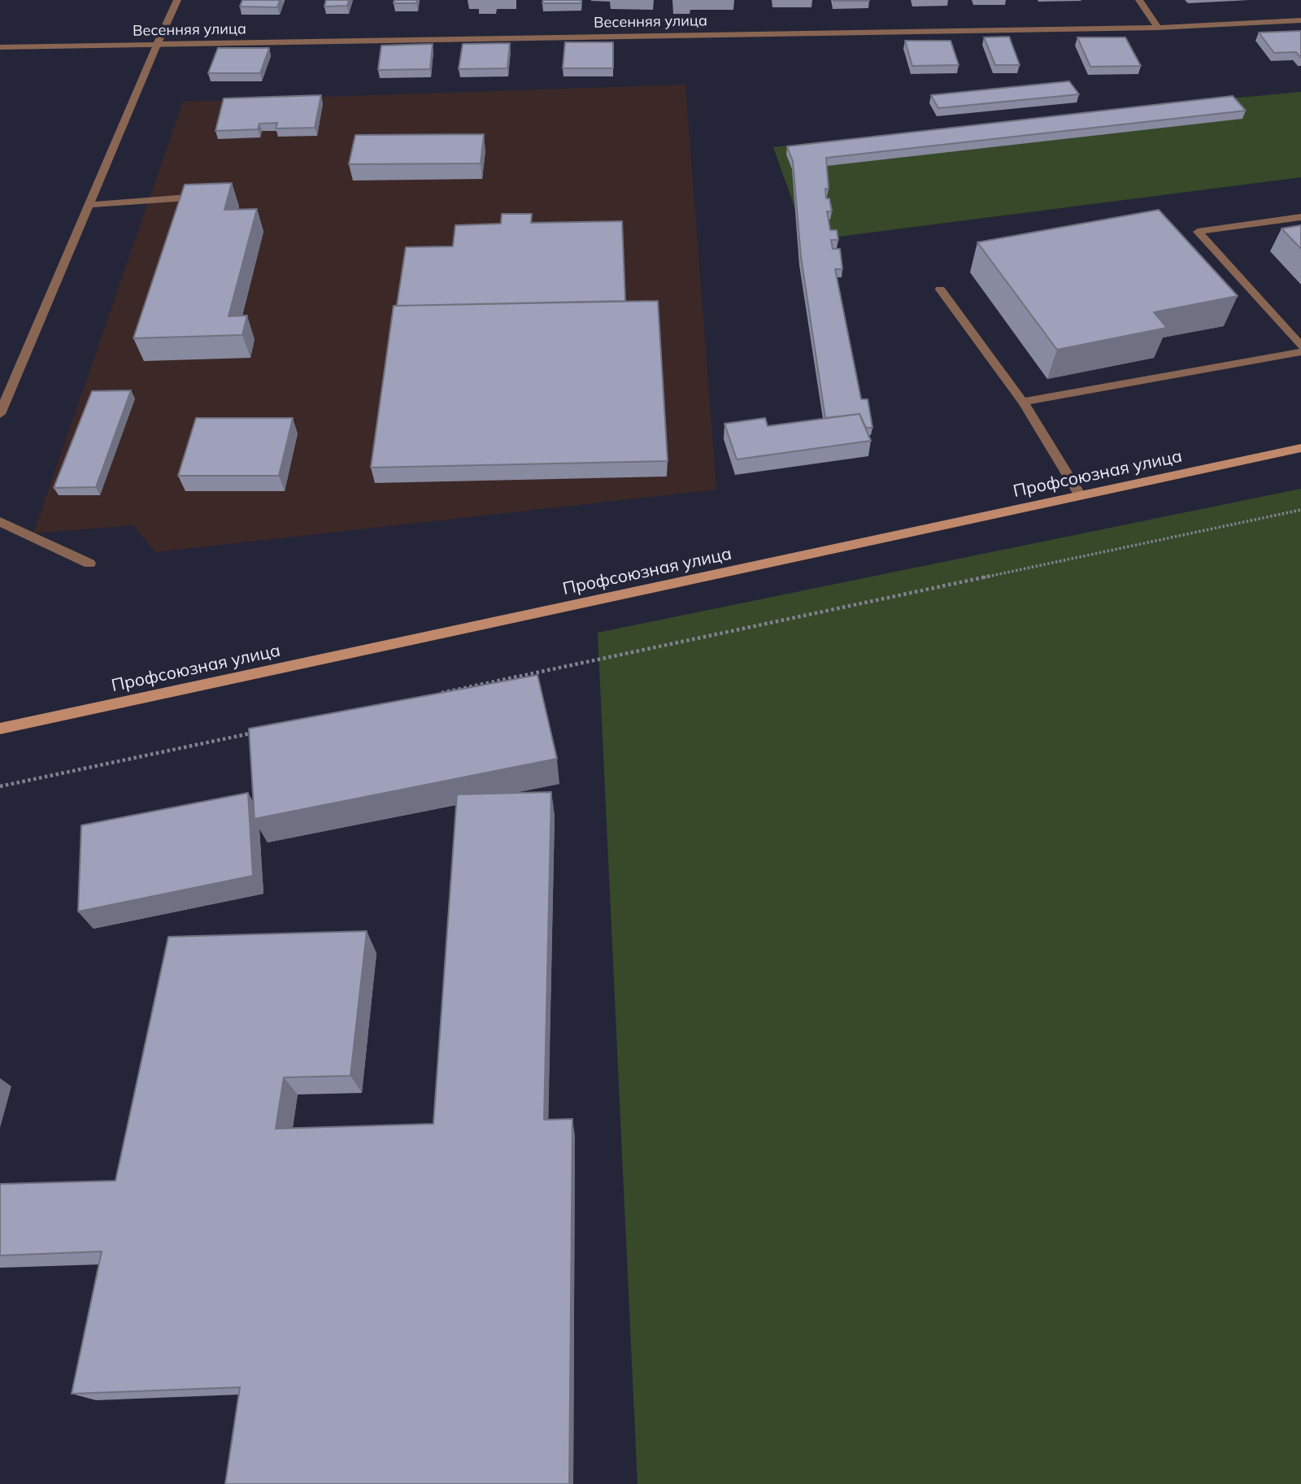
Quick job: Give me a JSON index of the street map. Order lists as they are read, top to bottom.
{
  "streets": {
    "main road": ["Профсоюзная улица"],
    "street": ["Весенняя улица"]
  }
}
